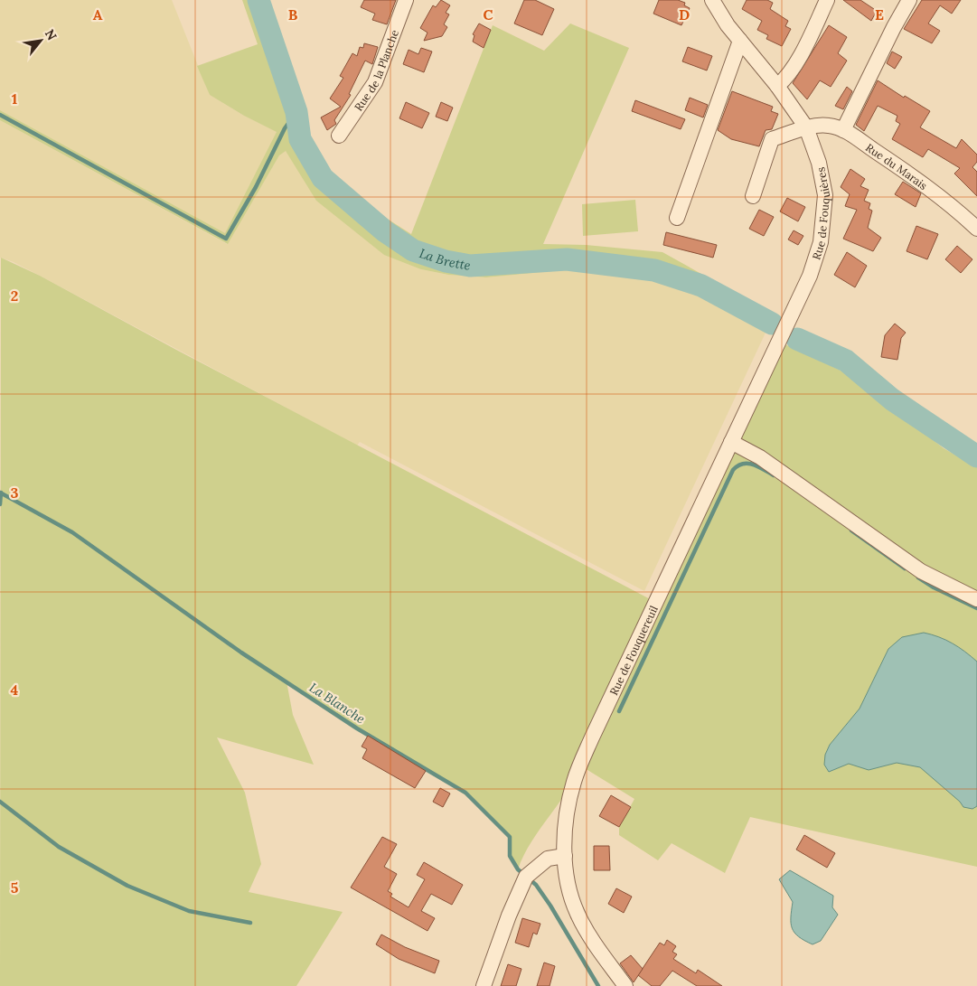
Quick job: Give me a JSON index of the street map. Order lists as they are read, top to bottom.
{
  "streets": {
    "street": [
      "Rue de la Planche",
      "Rue du Marais",
      "Rue de Fouquières",
      "Rue de Fouquereuil"
    ]
  },
  "crossings": [
    ["Rue du Marais", "Rue de Fouquières"],
    ["Rue de Fouquières", "Rue de Fouquereuil"]
  ],
  "water": ["La Brette", "La Blanche"],
  "north": "top right",
  "grid": {
    "columns": [
      "A",
      "B",
      "C",
      "D",
      "E"
    ],
    "rows": [
      "1",
      "2",
      "3",
      "4",
      "5"
    ]
  }
}
